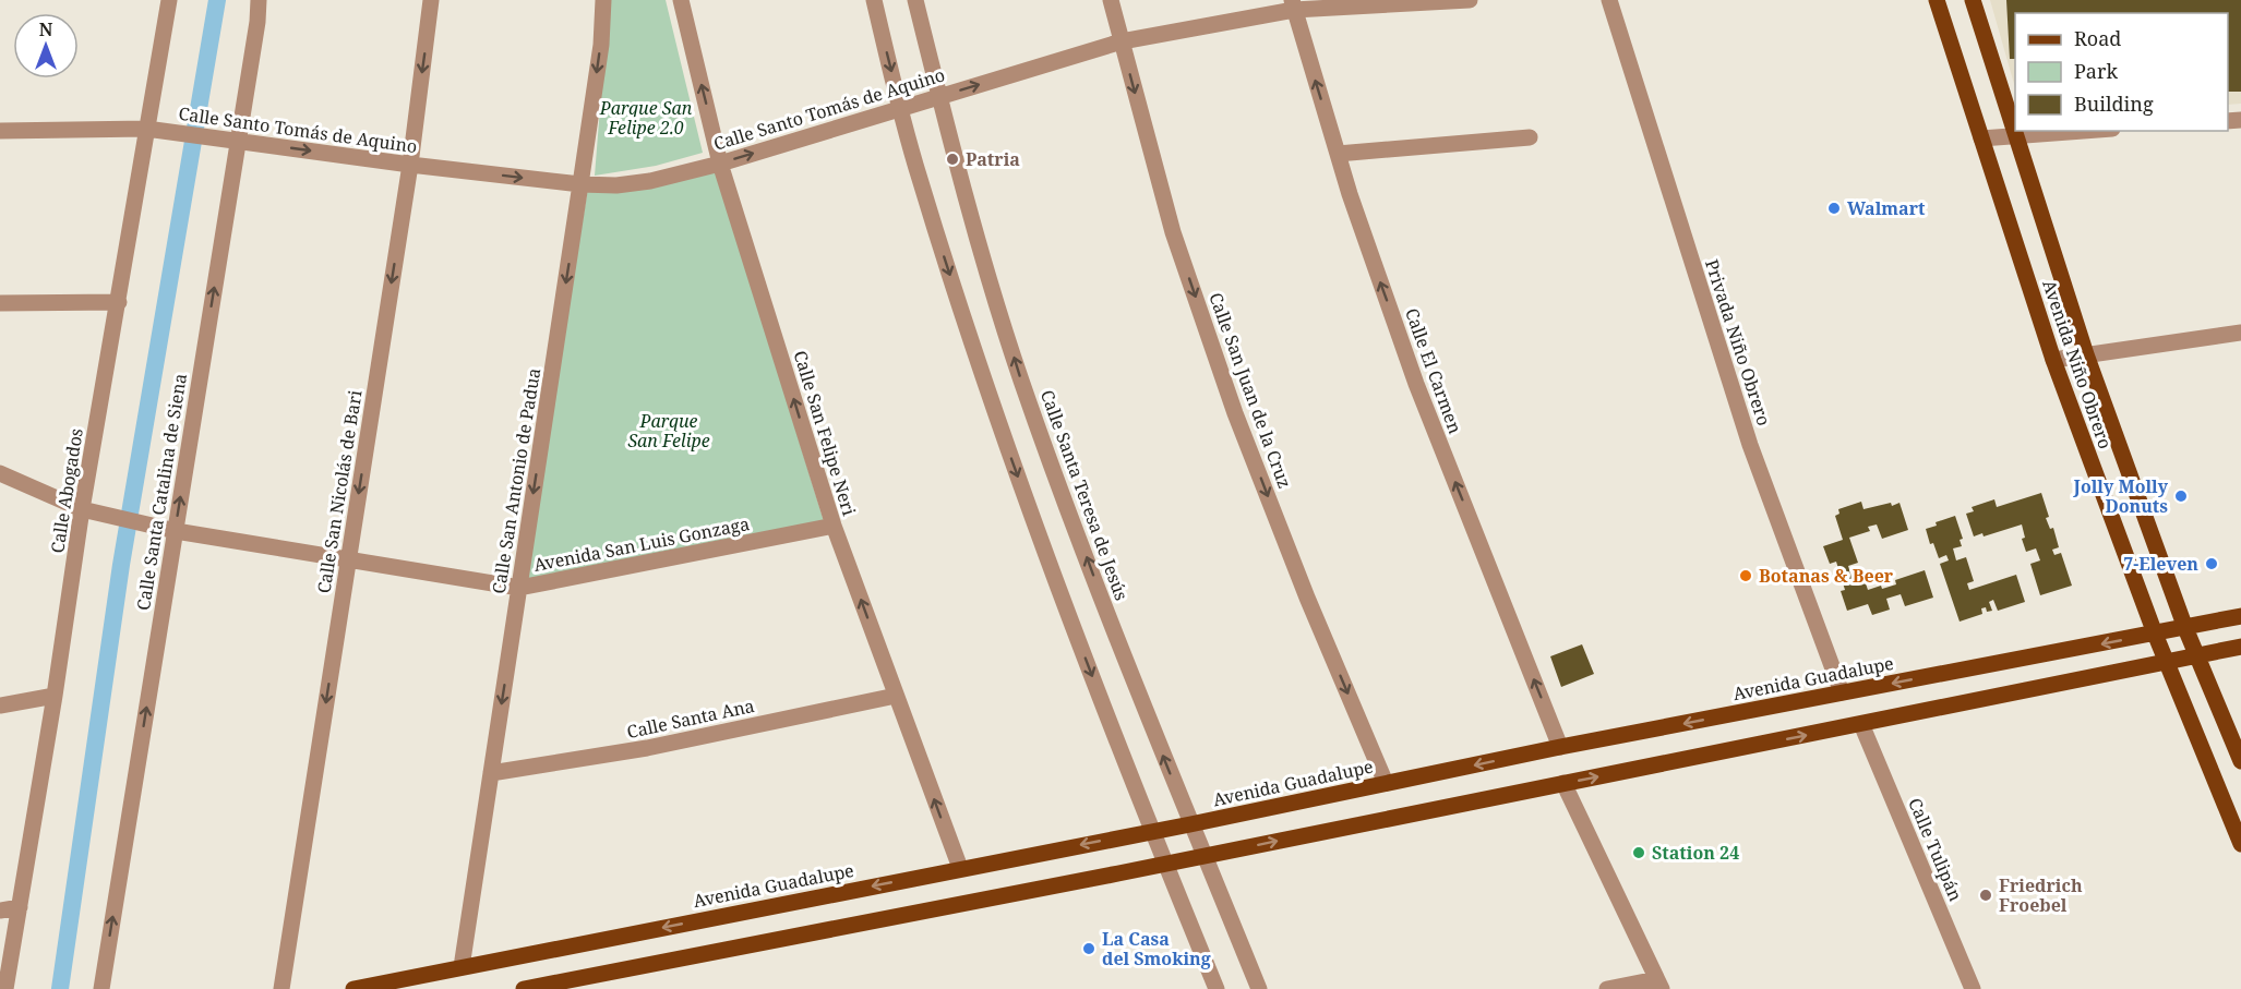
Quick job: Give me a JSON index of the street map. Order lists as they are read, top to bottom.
{
  "streets": {
    "main road": ["Avenida Niño Obrero", "Avenida Guadalupe"],
    "street": [
      "Calle Santo Tomás de Aquino",
      "Privada Niño Obrero",
      "Calle El Carmen",
      "Calle San Juan de la Cruz",
      "Calle San Felipe Neri",
      "Calle San Antonio de Padua",
      "Calle Abogados",
      "Calle Santa Catalina de Siena",
      "Calle San Nicolás de Bari",
      "Calle Santa Teresa de Jesús",
      "Avenida San Luis Gonzaga",
      "Calle Santa Ana",
      "Calle Tulipán"
    ]
  },
  "crossings": [
    ["Calle Santo Tomás de Aquino", "Calle El Carmen"],
    ["Calle Santo Tomás de Aquino", "Calle San Juan de la Cruz"],
    ["Calle Santo Tomás de Aquino", "Calle San Felipe Neri"],
    ["Calle Santo Tomás de Aquino", "Calle San Antonio de Padua"],
    ["Calle Santo Tomás de Aquino", "Calle Abogados"],
    ["Calle Santo Tomás de Aquino", "Calle Santa Catalina de Siena"],
    ["Calle Santo Tomás de Aquino", "Calle San Nicolás de Bari"],
    ["Calle Santo Tomás de Aquino", "Calle Santa Teresa de Jesús"],
    ["Privada Niño Obrero", "Avenida Guadalupe"],
    ["Avenida Niño Obrero", "Avenida Guadalupe"],
    ["Calle El Carmen", "Avenida Guadalupe"],
    ["Calle San Juan de la Cruz", "Avenida Guadalupe"],
    ["Calle San Felipe Neri", "Avenida San Luis Gonzaga"],
    ["Calle San Felipe Neri", "Avenida Guadalupe"],
    ["Calle San Felipe Neri", "Calle Santa Ana"],
    ["Calle San Antonio de Padua", "Avenida San Luis Gonzaga"],
    ["Calle San Antonio de Padua", "Avenida Guadalupe"],
    ["Calle San Antonio de Padua", "Calle Santa Ana"],
    ["Calle Abogados", "Avenida San Luis Gonzaga"],
    ["Calle Santa Catalina de Siena", "Avenida San Luis Gonzaga"],
    ["Calle San Nicolás de Bari", "Avenida San Luis Gonzaga"],
    ["Calle Santa Teresa de Jesús", "Avenida Guadalupe"]
  ],
  "one_way": [
    "Calle Santo Tomás de Aquino",
    "Calle El Carmen",
    "Calle San Juan de la Cruz",
    "Calle San Felipe Neri",
    "Calle San Antonio de Padua",
    "Calle Santa Catalina de Siena",
    "Calle San Nicolás de Bari"
  ],
  "parks": ["Parque San Felipe 2.0", "Parque San Felipe"],
  "places": [
    "Patria",
    "Walmart",
    "Jolly Molly Donuts",
    "7-Eleven",
    "Botanas & Beer",
    "Station 24",
    "Friedrich Froebel",
    "La Casa del Smoking"
  ],
  "legend": ["Road", "Park", "Building"],
  "north": "top"
}
